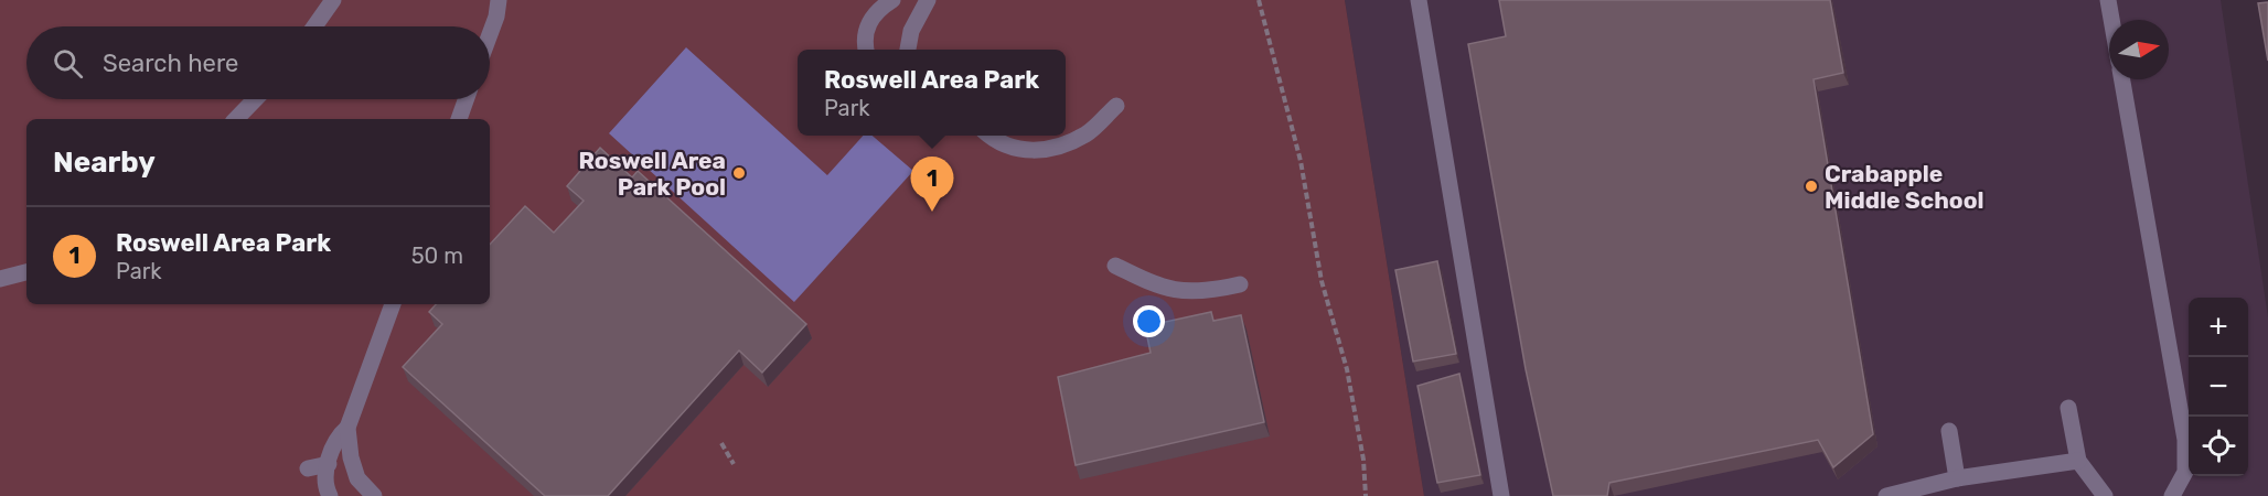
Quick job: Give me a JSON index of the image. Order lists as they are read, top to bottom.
{
  "places": ["Roswell Area Park Pool", "Crabapple Middle School"],
  "north": "right",
  "page": {
    "search": "Search here",
    "popup": ["Roswell Area Park", "Park"],
    "heading": "Nearby",
    "pins": "1",
    "list": [
      {
        "mark": "1",
        "name": "Roswell Area Park",
        "note": "Park",
        "value": "50 m"
      }
    ],
    "map_buttons": ["+", "−"]
  }
}
